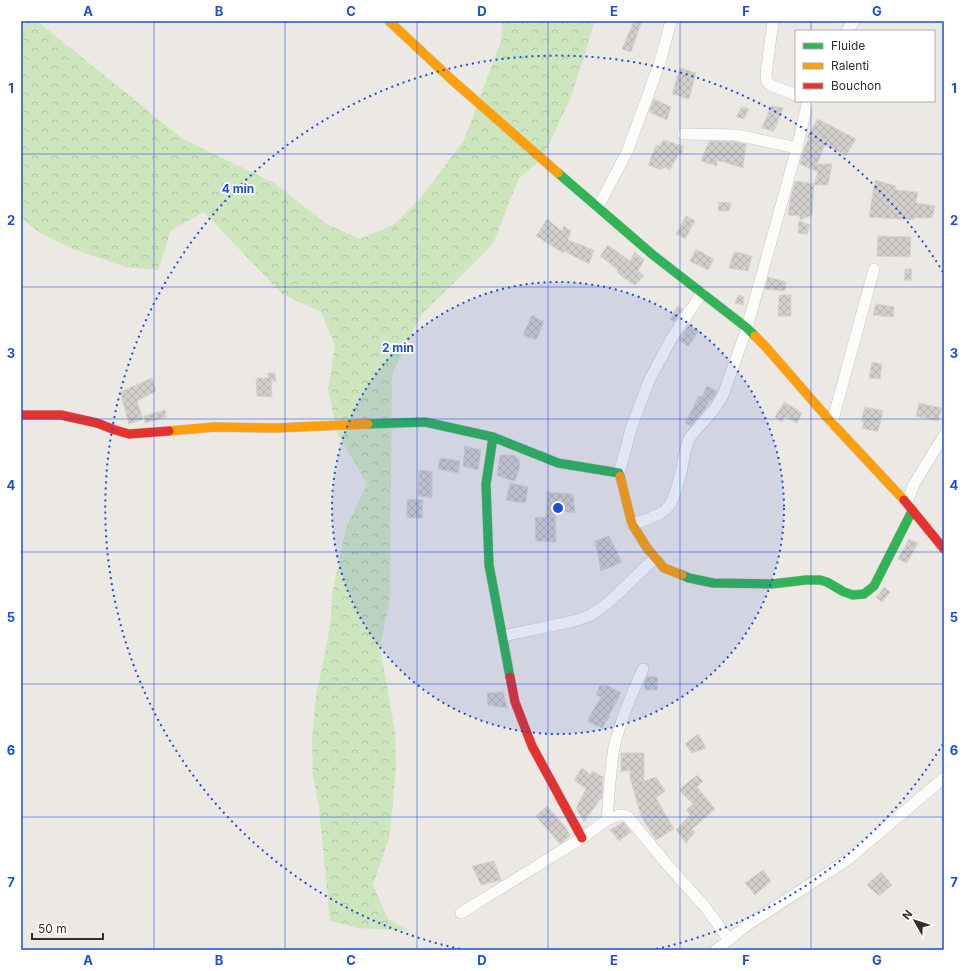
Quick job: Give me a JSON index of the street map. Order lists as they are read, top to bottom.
{
  "legend": ["Fluide", "Ralenti", "Bouchon"],
  "scale_bar": "50 m",
  "north": "top left",
  "grid": {
    "columns": [
      "A",
      "B",
      "C",
      "D",
      "E",
      "F",
      "G"
    ],
    "rows": [
      "1",
      "2",
      "3",
      "4",
      "5",
      "6",
      "7"
    ]
  },
  "rings": ["4 min", "2 min"]
}
